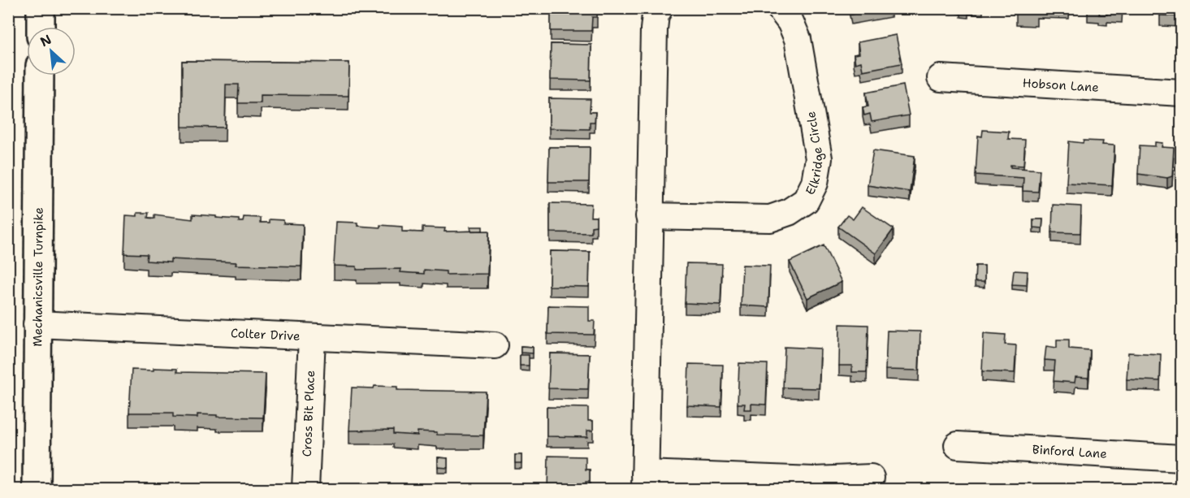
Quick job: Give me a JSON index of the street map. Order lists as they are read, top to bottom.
{
  "streets": {
    "highway": ["Mechanicsville Turnpike"],
    "street": [
      "Hobson Lane",
      "Elkridge Circle",
      "Colter Drive",
      "Cross Bit Place",
      "Binford Lane"
    ]
  },
  "crossings": [
    ["Mechanicsville Turnpike", "Colter Drive"],
    ["Colter Drive", "Cross Bit Place"]
  ],
  "north": "top left"
}
